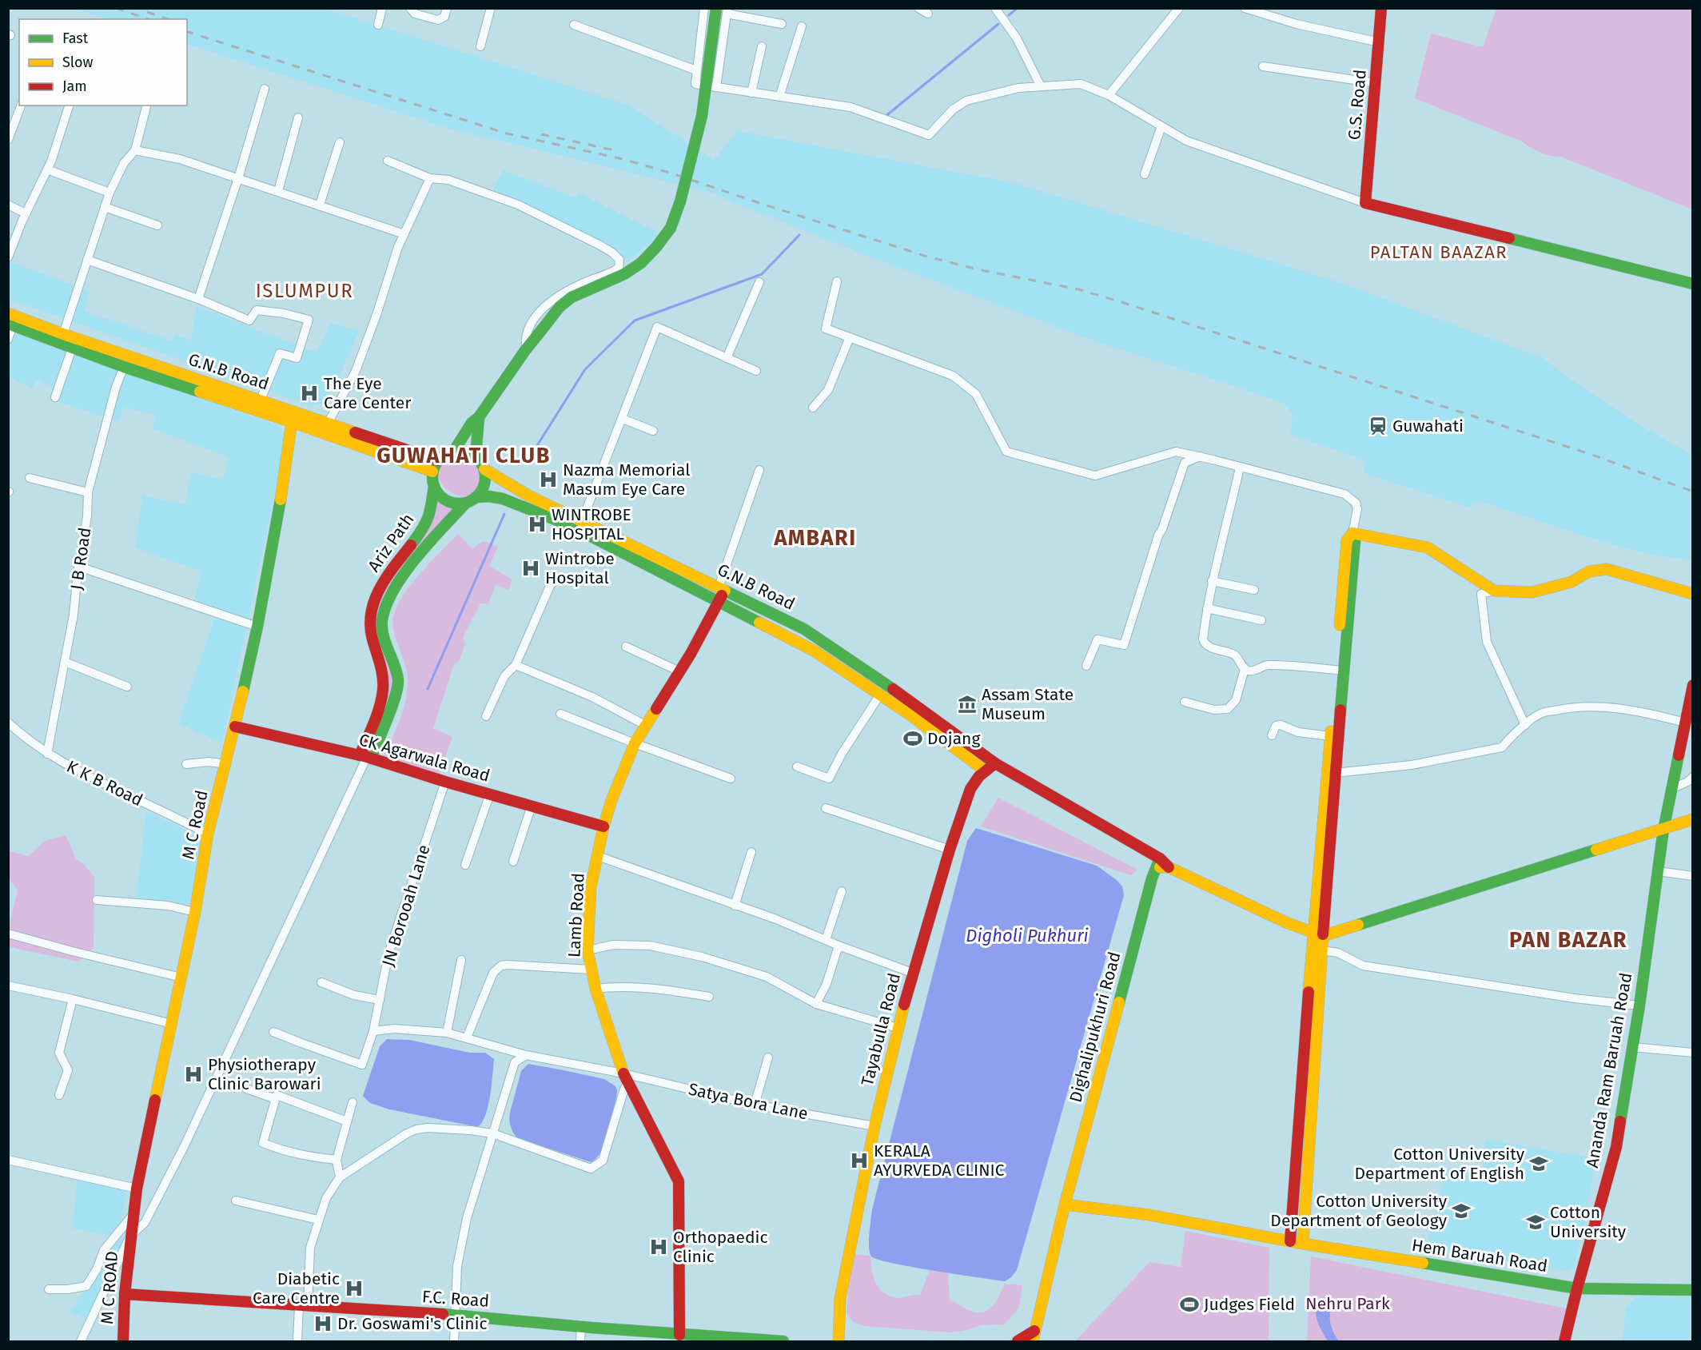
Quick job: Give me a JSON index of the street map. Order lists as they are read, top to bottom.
{
  "streets": {
    "street": [
      "G.S. Road",
      "G.N.B Road",
      "Ariz Path",
      "J B Road",
      "CK Agarwala Road",
      "K K B Road",
      "M C Road",
      "JN Borooah Lane",
      "Lamb Road",
      "Dighalipukhuri Road",
      "Tayabulla Road",
      "Ananda Ram Baruah Road",
      "Satya Bora Lane",
      "Hem Baruah Road",
      "M C ROAD",
      "F.C. Road"
    ]
  },
  "crossings": [
    ["G.N.B Road", "Ariz Path"],
    ["G.N.B Road", "J B Road"],
    ["G.N.B Road", "M C Road"],
    ["G.N.B Road", "Lamb Road"],
    ["G.N.B Road", "Dighalipukhuri Road"],
    ["G.N.B Road", "Tayabulla Road"],
    ["Ariz Path", "CK Agarwala Road"],
    ["J B Road", "K K B Road"],
    ["CK Agarwala Road", "M C Road"],
    ["CK Agarwala Road", "JN Borooah Lane"],
    ["CK Agarwala Road", "Lamb Road"],
    ["K K B Road", "M C Road"],
    ["M C Road", "M C ROAD"],
    ["JN Borooah Lane", "Satya Bora Lane"],
    ["Lamb Road", "Satya Bora Lane"],
    ["Lamb Road", "F.C. Road"],
    ["Dighalipukhuri Road", "Hem Baruah Road"],
    ["Tayabulla Road", "Satya Bora Lane"],
    ["Ananda Ram Baruah Road", "Hem Baruah Road"],
    ["M C ROAD", "F.C. Road"]
  ],
  "districts": [
    "PALTAN BAAZAR",
    "ISLUMPUR",
    "GUWAHATI CLUB",
    "AMBARI",
    "PAN BAZAR"
  ],
  "water": ["Digholi Pukhuri"],
  "parks": ["Nehru Park"],
  "places": {
    "hospital": [
      "The Eye Care Center",
      "Nazma Memorial Masum Eye Care",
      "WINTROBE HOSPITAL",
      "Wintrobe Hospital",
      "Physiotherapy Clinic Barowari",
      "KERALA AYURVEDA CLINIC",
      "Orthopaedic Clinic",
      "Diabetic Care Centre",
      "Dr. Goswami's Clinic"
    ],
    "station": ["Guwahati"],
    "museum": ["Assam State Museum"],
    "sports": ["Dojang", "Judges Field"],
    "school or university": ["Cotton University Department of English", "Cotton University Department of Geology", "Cotton University"]
  },
  "legend": ["Fast", "Slow", "Jam"]
}
